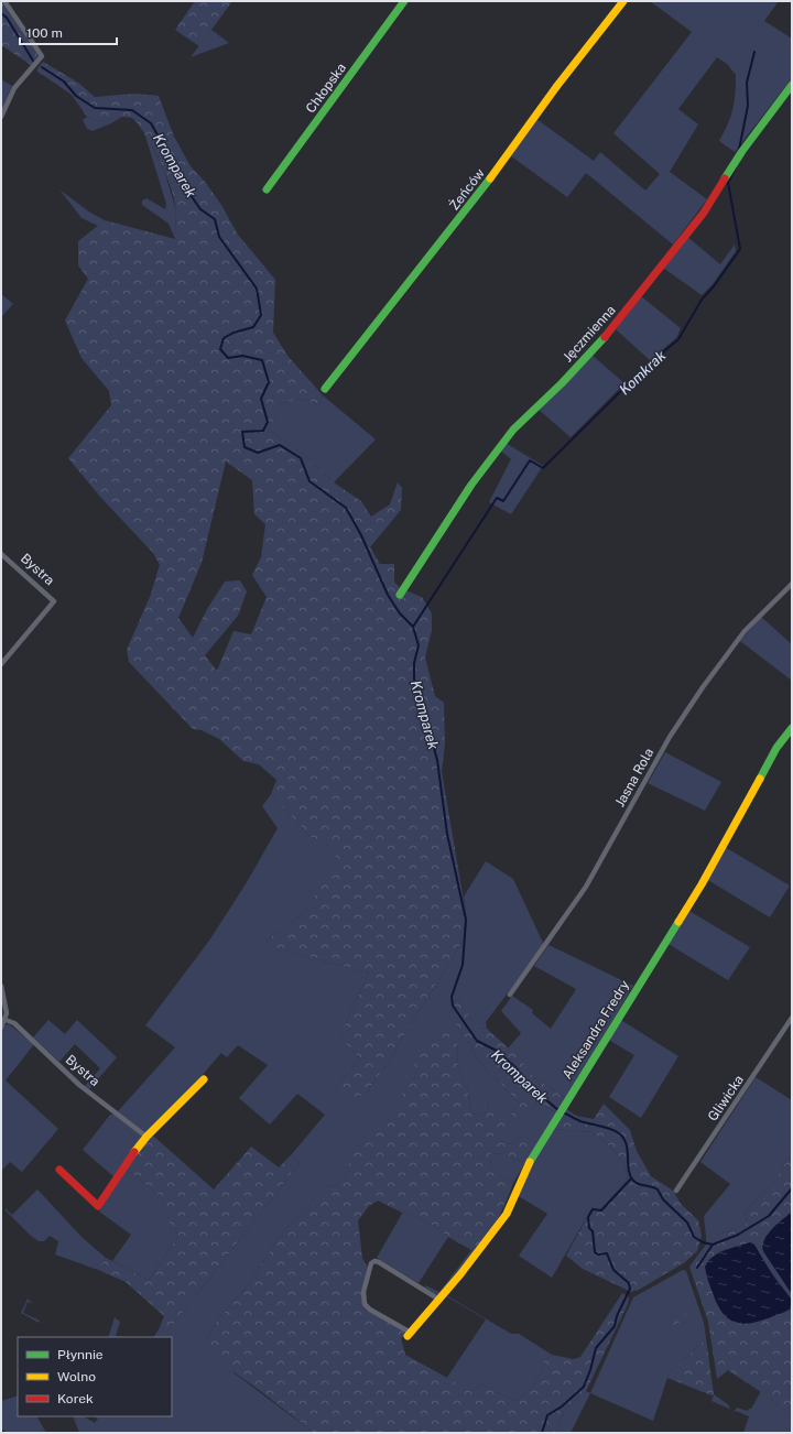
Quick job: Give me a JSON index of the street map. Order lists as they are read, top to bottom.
{
  "streets": {
    "street": [
      "Chłopska",
      "Żeńców",
      "Jęczmienna",
      "Bystra",
      "Jasna Rola",
      "Aleksandra Fredry",
      "Gliwicka"
    ]
  },
  "water": ["Kromparek", "Komkrak"],
  "legend": ["Płynnie", "Wolno", "Korek"],
  "scale_bar": "100 m"
}
